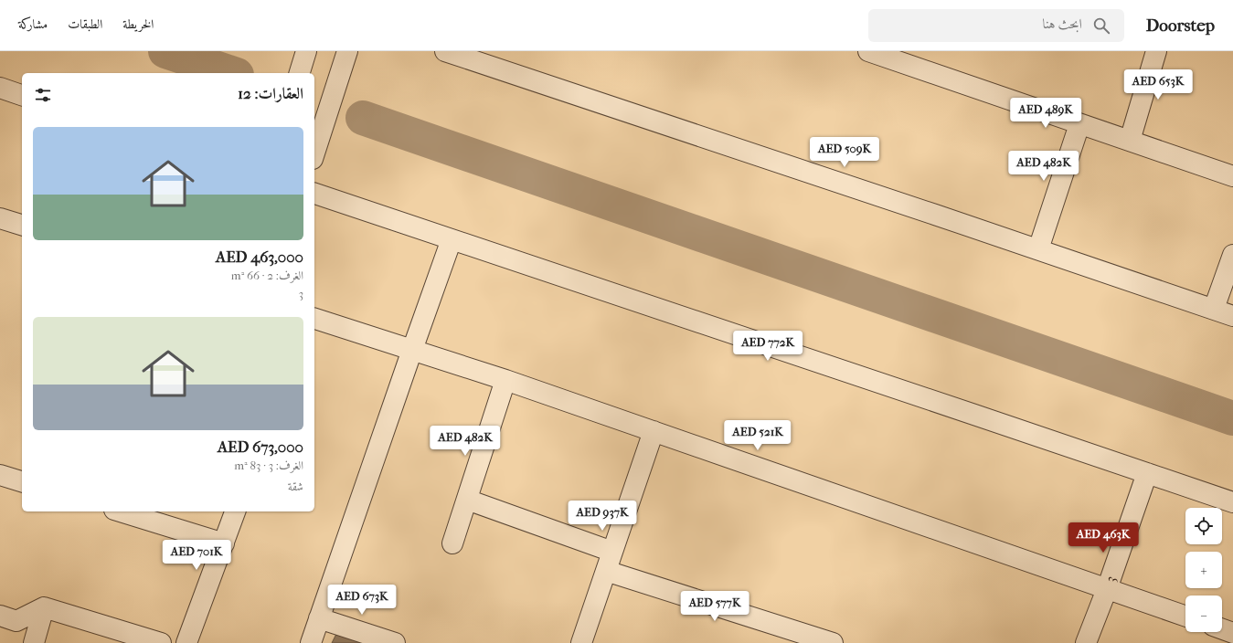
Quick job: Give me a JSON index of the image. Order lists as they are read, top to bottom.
{
  "streets": {
    "street": ["3"]
  },
  "page": {
    "header": "Doorstep",
    "search": "ابحث هنا",
    "nav": ["الخريطة", "الطبقات", "مشاركة"],
    "price": [
      "AED 653K",
      "AED 489K",
      "AED 509K",
      "AED 482K",
      "AED 772K",
      "AED 521K",
      "AED 482K",
      "AED 937K",
      "AED 463K",
      "AED 701K",
      "AED 673K",
      "AED 577K"
    ],
    "heading": "العقارات: 12",
    "list": [
      {
        "name": "AED 463,000",
        "note": "الغرف: 2 · 66 m² · 3"
      },
      {
        "name": "AED 673,000",
        "note": "الغرف: 3 · 83 m² · شقة"
      }
    ],
    "map_buttons": ["+", "−"]
  }
}
